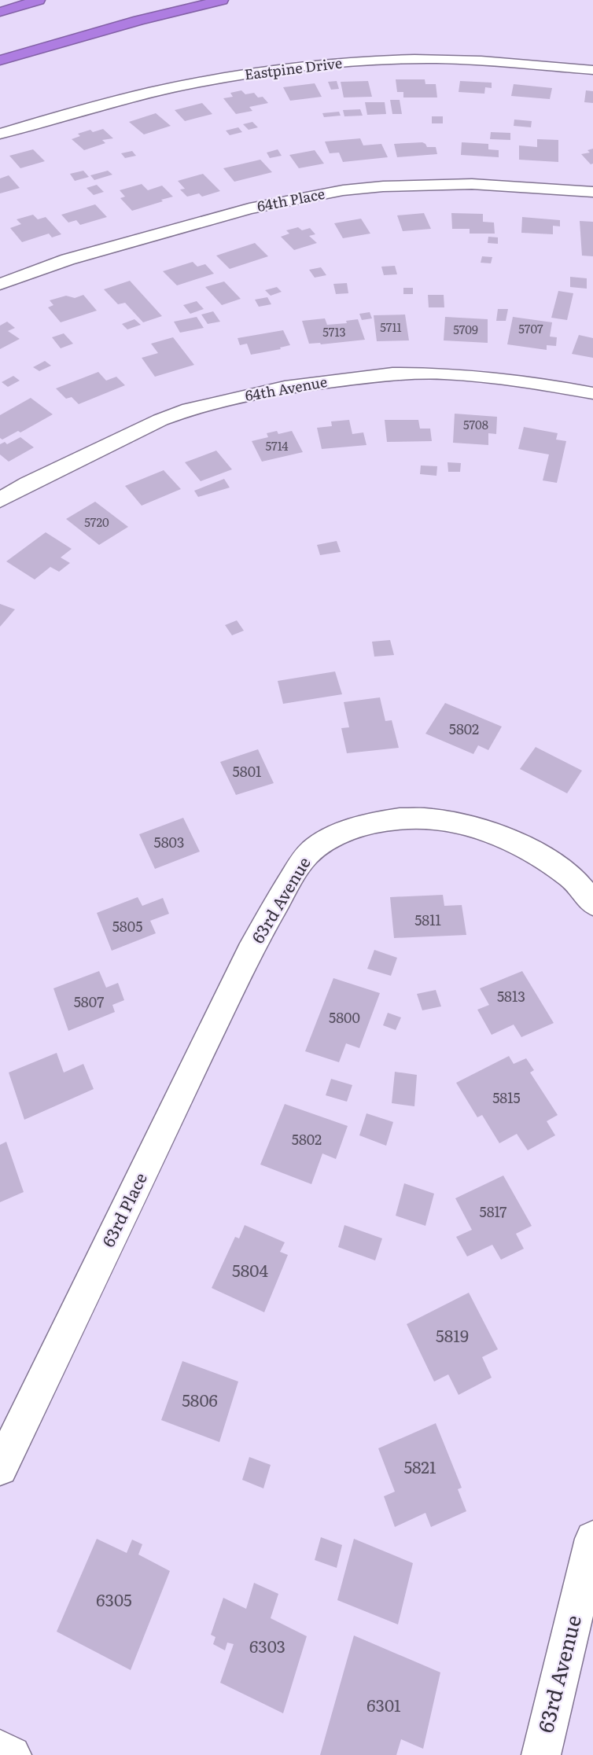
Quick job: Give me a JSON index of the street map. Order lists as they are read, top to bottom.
{
  "streets": {
    "street": [
      "Eastpine Drive",
      "64th Place",
      "64th Avenue",
      "63rd Avenue",
      "63rd Place"
    ]
  },
  "crossings": [
    ["63rd Avenue", "63rd Place"]
  ],
  "house_numbers": [
    "5711",
    "5707",
    "5709",
    "5713",
    "5708",
    "5714",
    "5720",
    "5802",
    "5801",
    "5803",
    "5811",
    "5805",
    "5813",
    "5807",
    "5800",
    "5815",
    "5802",
    "5817",
    "5804",
    "5819",
    "5806",
    "5821",
    "6305",
    "6303",
    "6301"
  ]
}
